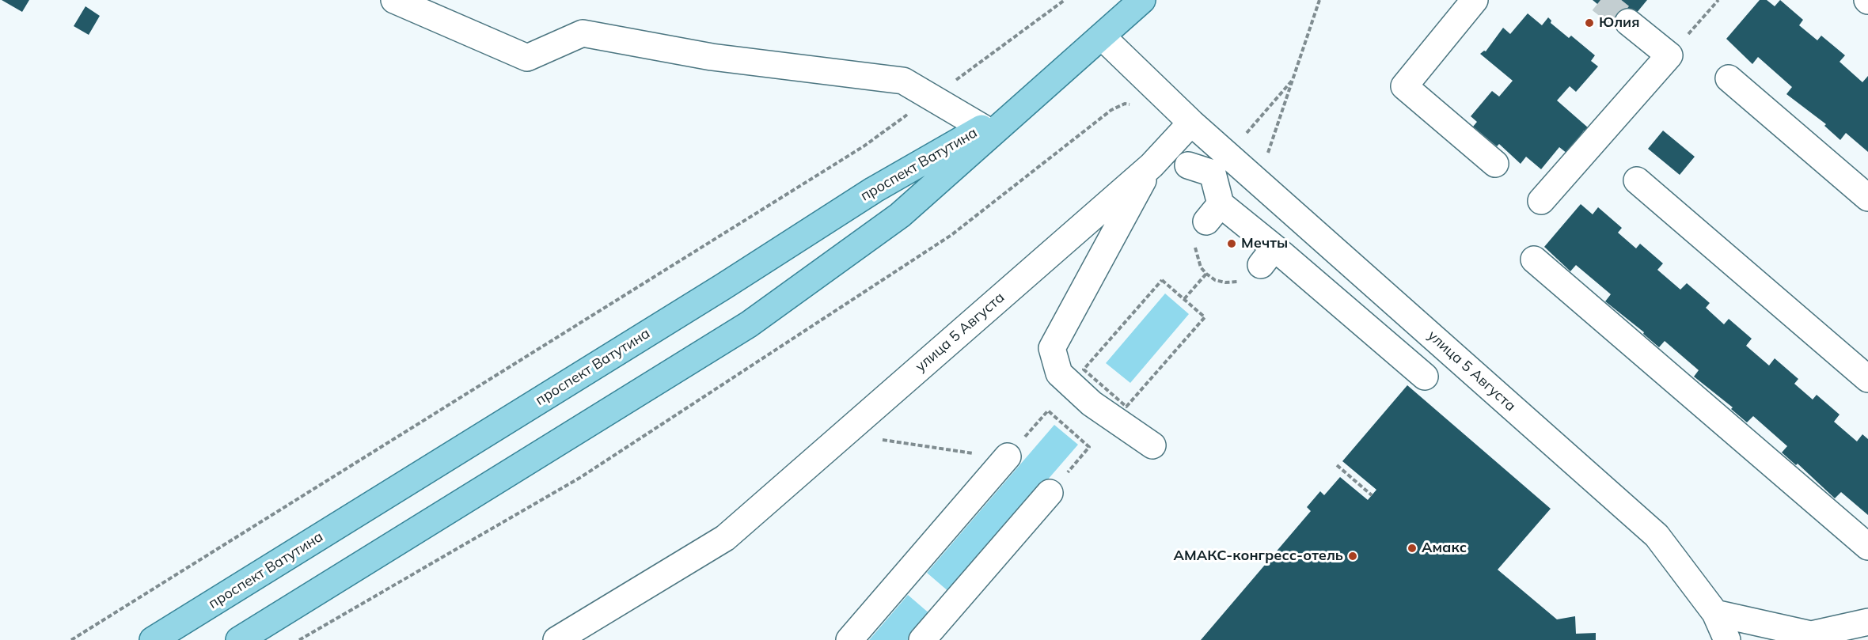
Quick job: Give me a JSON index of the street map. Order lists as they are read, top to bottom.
{
  "streets": {
    "main road": ["проспект Ватутина"],
    "street": ["улица 5 Августа"]
  },
  "crossings": [
    ["проспект Ватутина", "улица 5 Августа"]
  ],
  "places": [
    "Юлия",
    "Мечты",
    "Амакс",
    "АМАКС-конгресс-отель"
  ]
}
